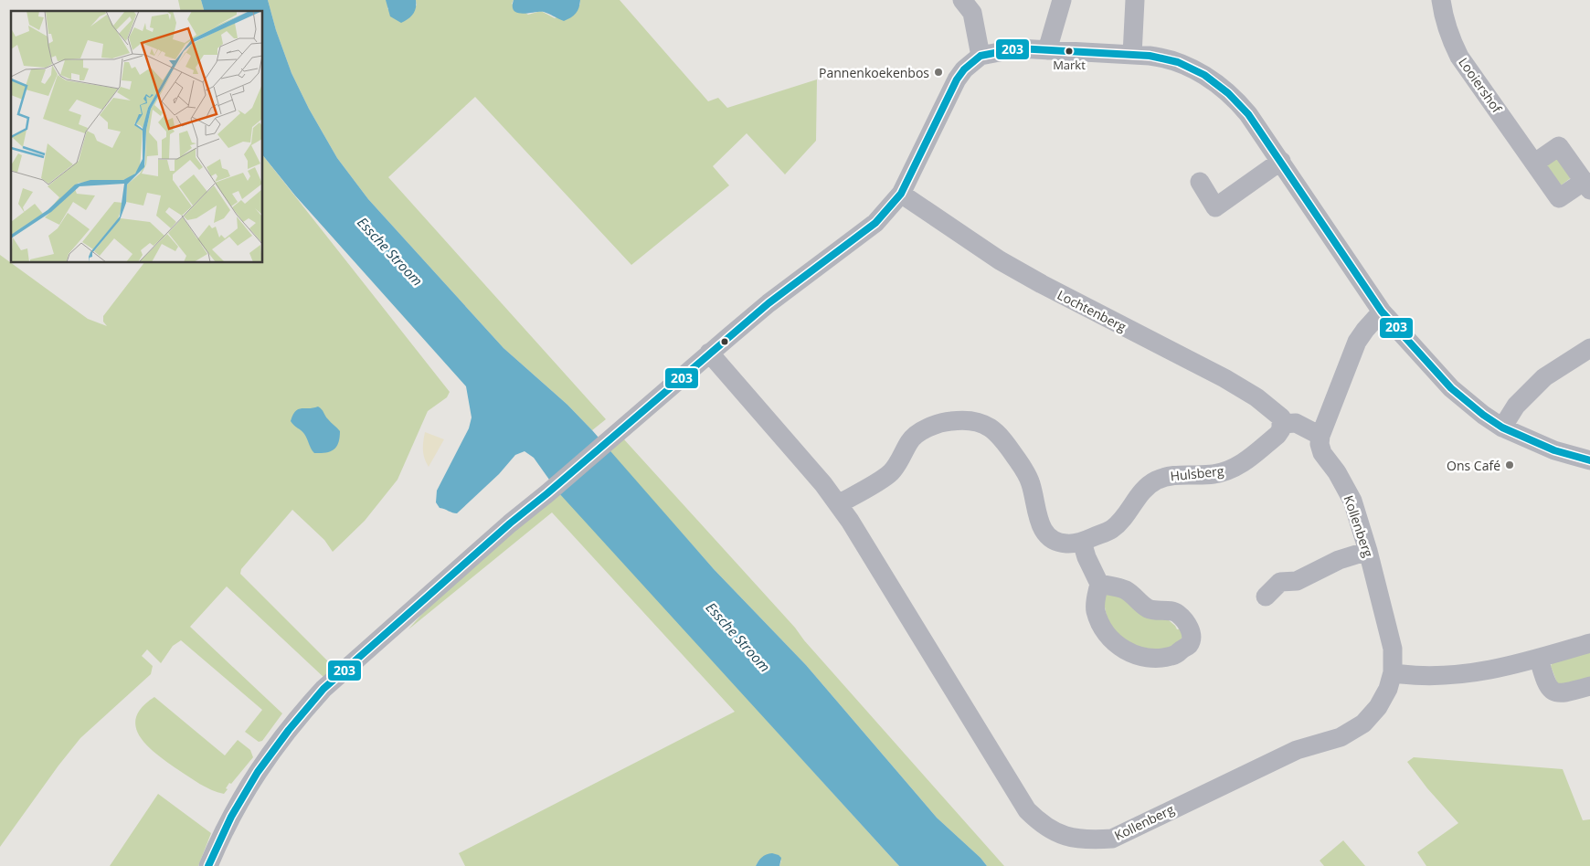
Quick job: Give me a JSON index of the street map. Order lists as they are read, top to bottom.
{
  "streets": {
    "street": [
      "Looiershof",
      "Lochtenberg",
      "Hulsberg",
      "Kollenberg"
    ]
  },
  "crossings": [
    ["Lochtenberg", "Hulsberg"],
    ["Hulsberg", "Kollenberg"]
  ],
  "water": ["Essche Stroom"],
  "places": ["Markt", "Pannenkoekenbos", "Ons Café"],
  "lines": ["transit line 203"]
}
